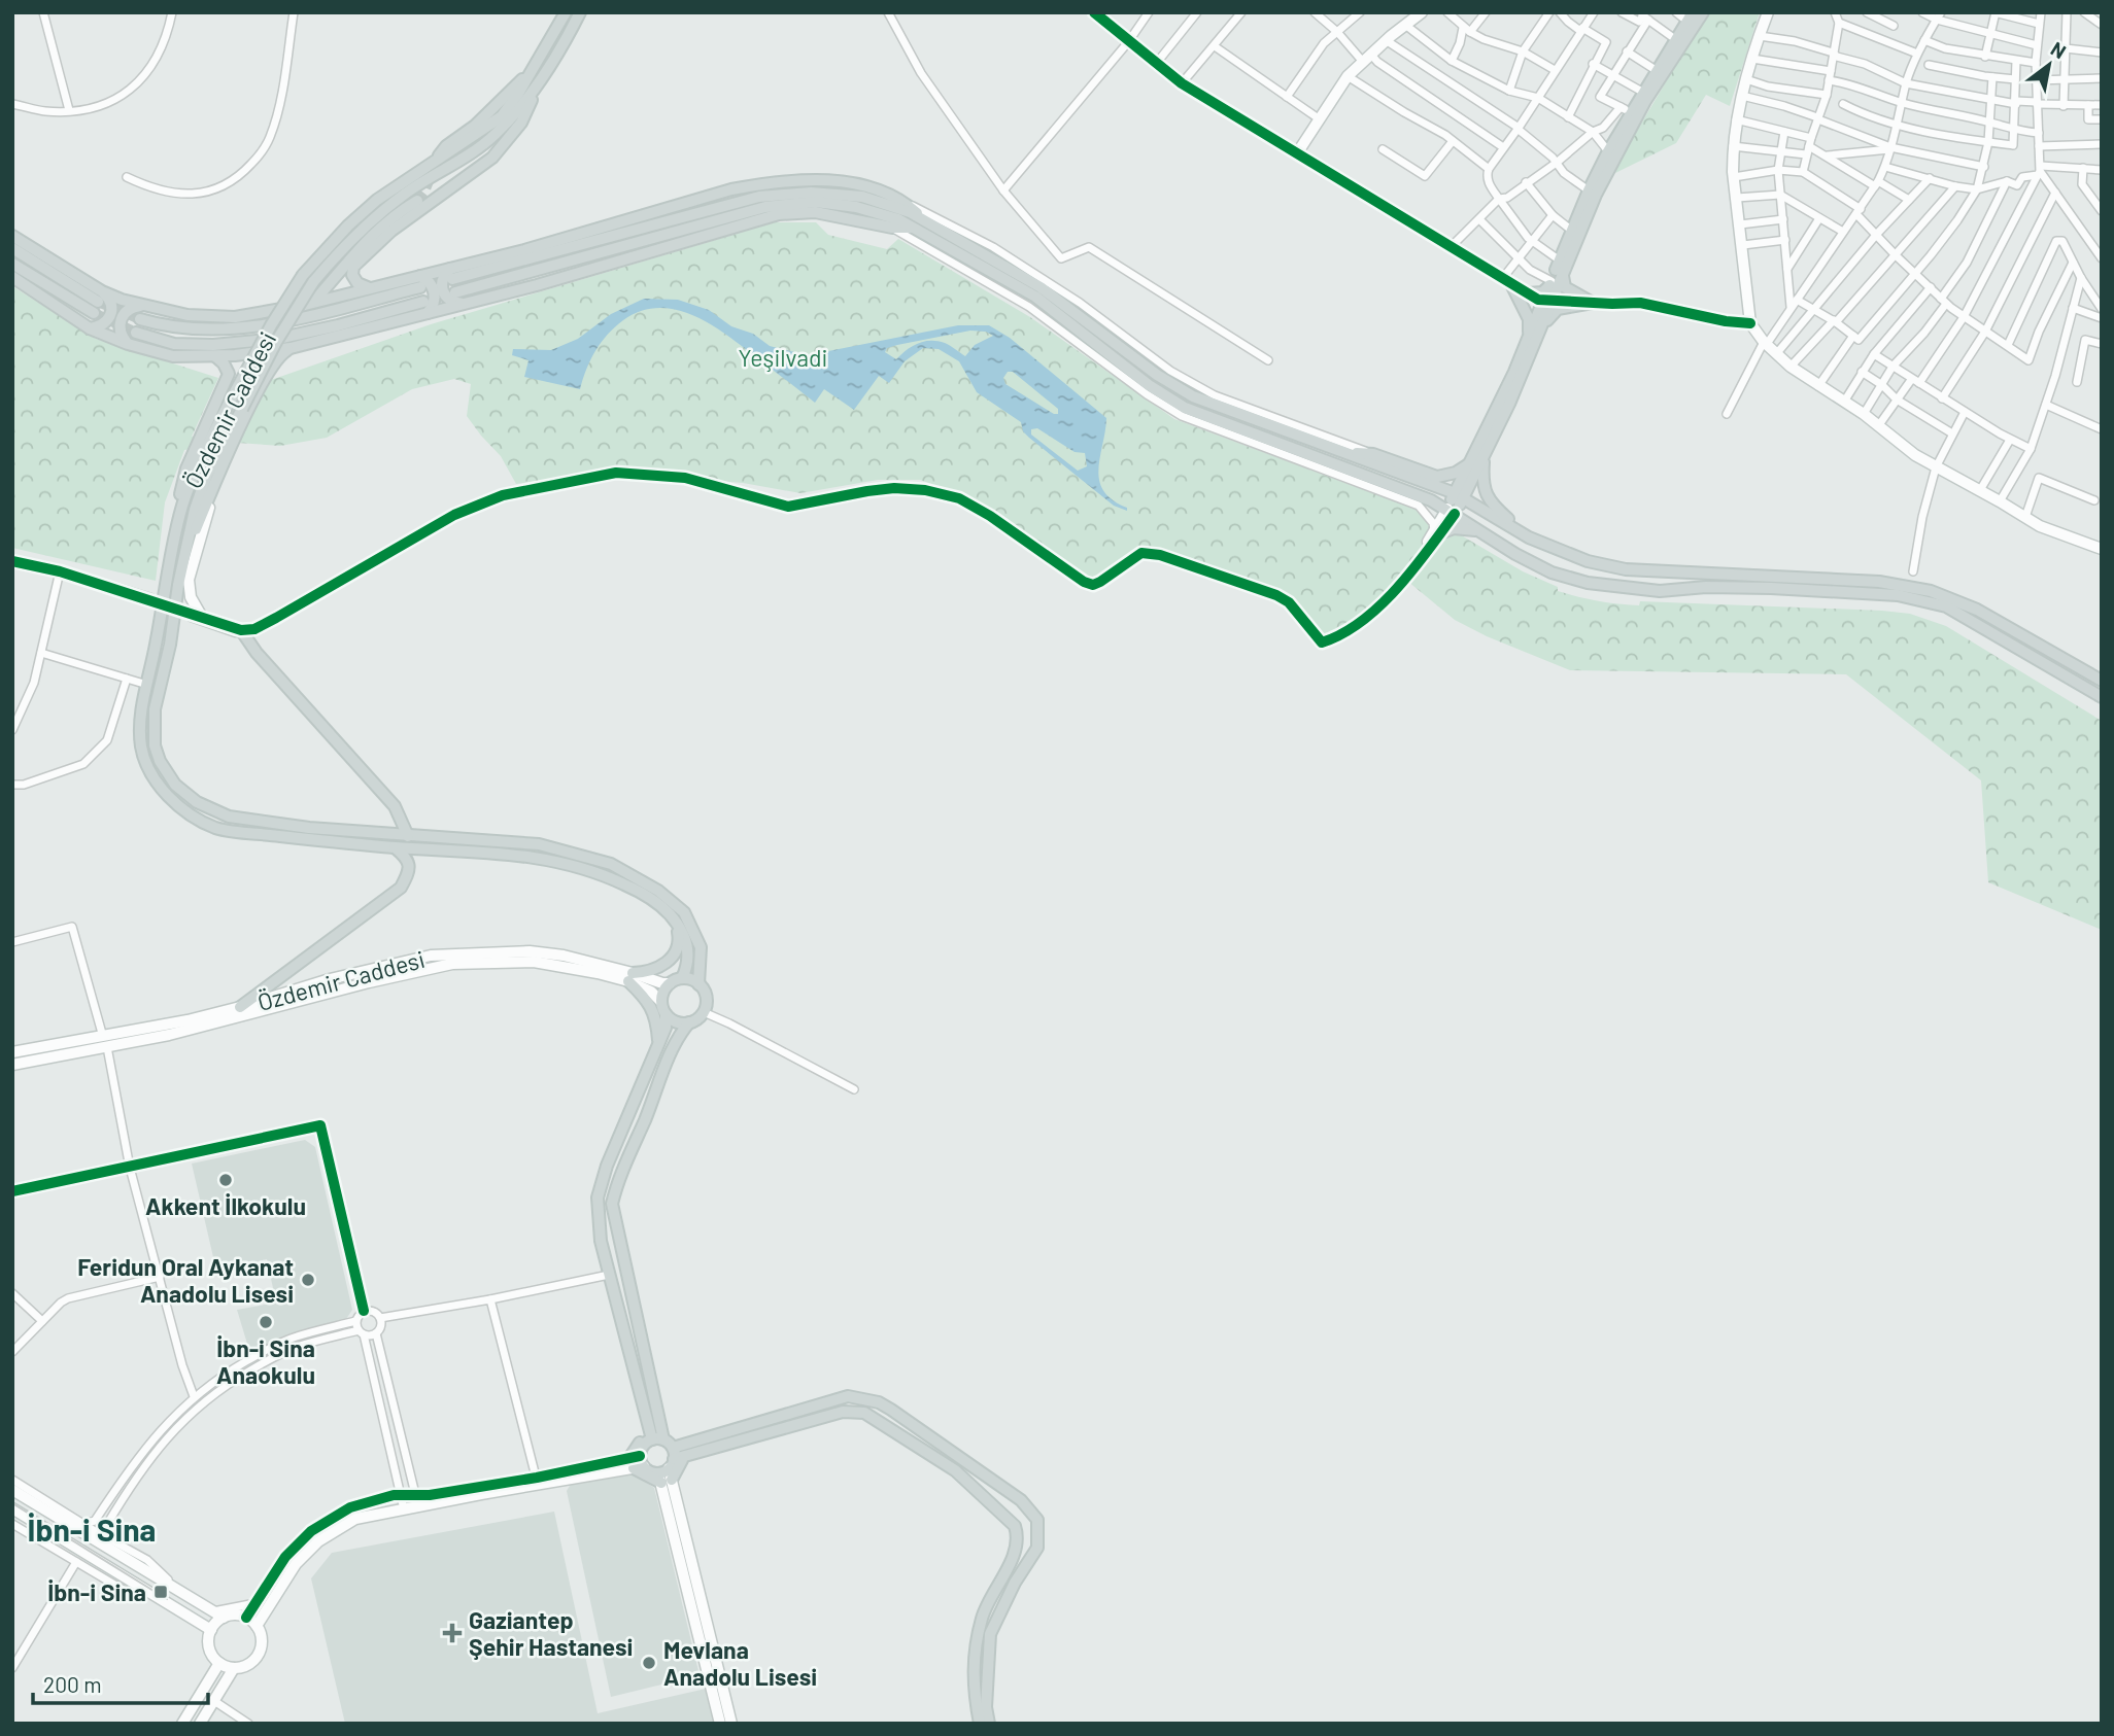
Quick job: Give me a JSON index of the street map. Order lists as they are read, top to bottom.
{
  "streets": {
    "main road": ["Özdemir Caddesi"]
  },
  "districts": ["İbn-i Sina"],
  "parks": ["Yeşilvadi"],
  "places": {
    "other": [
      "Akkent İlkokulu",
      "Feridun Oral Aykanat Anadolu Lisesi",
      "İbn-i Sina Anaokulu",
      "Mevlana Anadolu Lisesi"
    ],
    "transit": ["İbn-i Sina"],
    "health": ["Gaziantep Şehir Hastanesi"]
  },
  "scale_bar": "200 m",
  "north": "top right"
}
